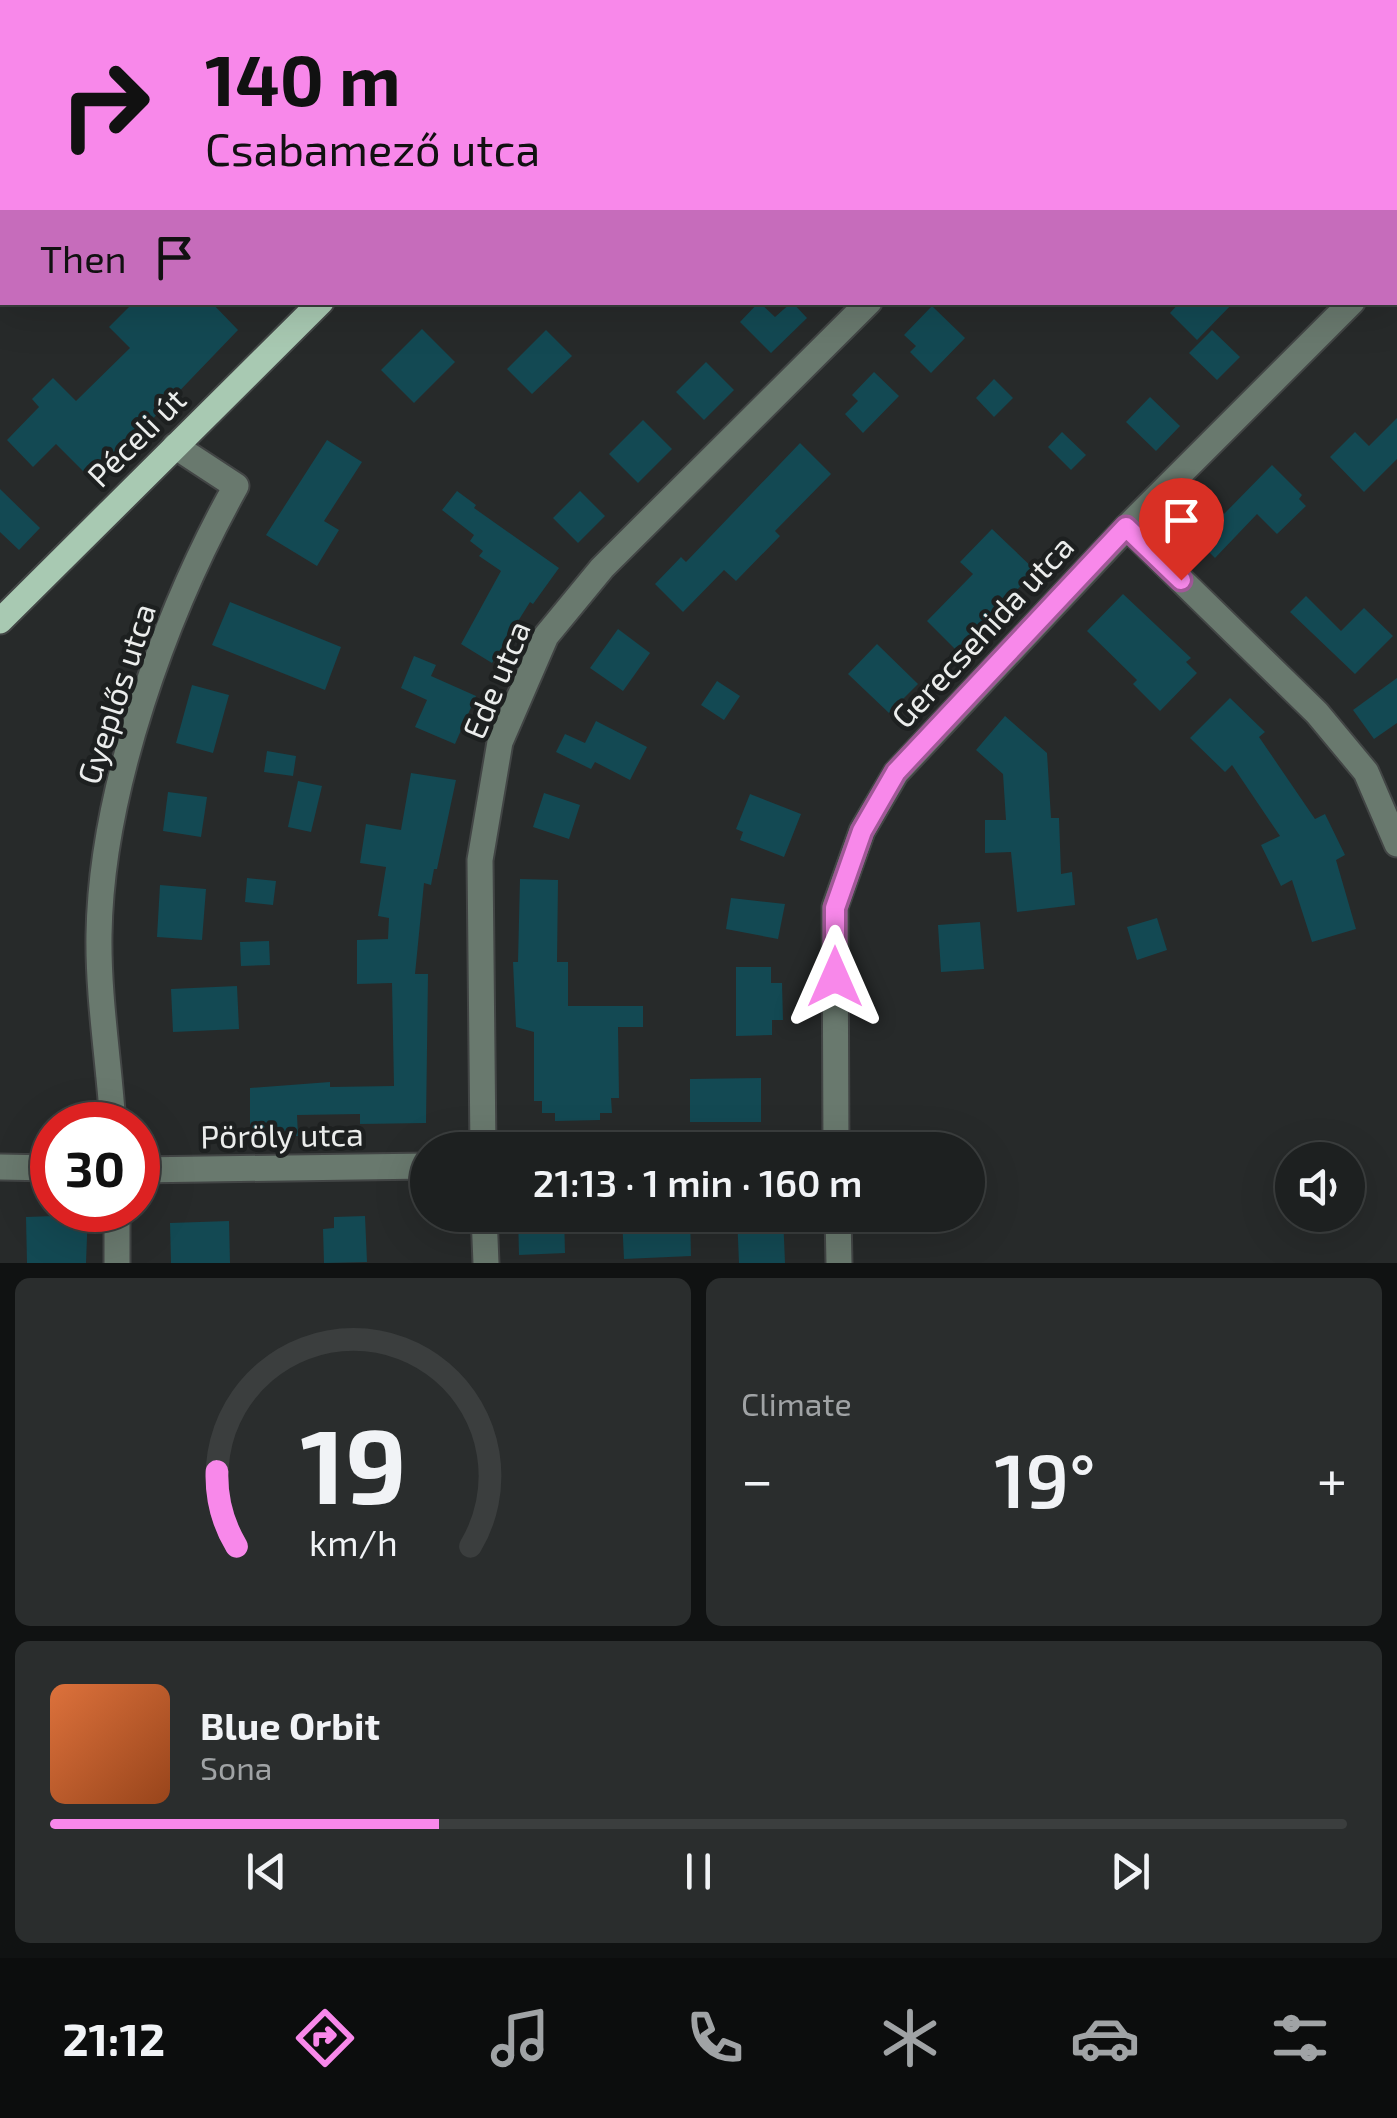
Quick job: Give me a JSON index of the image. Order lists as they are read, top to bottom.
{
  "streets": {
    "main road": ["Péceli út"],
    "street": [
      "Gerecsehida utca",
      "Ede utca",
      "Gyeplős utca",
      "Pöröly utca"
    ]
  },
  "crossings": [
    ["Péceli út", "Gyeplős utca"]
  ],
  "page": {
    "turn": ["140 m", "Csabamező utca"],
    "then": "Then",
    "limit": "30",
    "trip": "21:13 · 1 min · 160 m",
    "tile": "Climate",
    "heat": ["−", "19°", "+"],
    "song": ["Blue Orbit", "Sona"],
    "tabs": "21:12",
    "gauge": ["19", "km/h"]
  }
}
